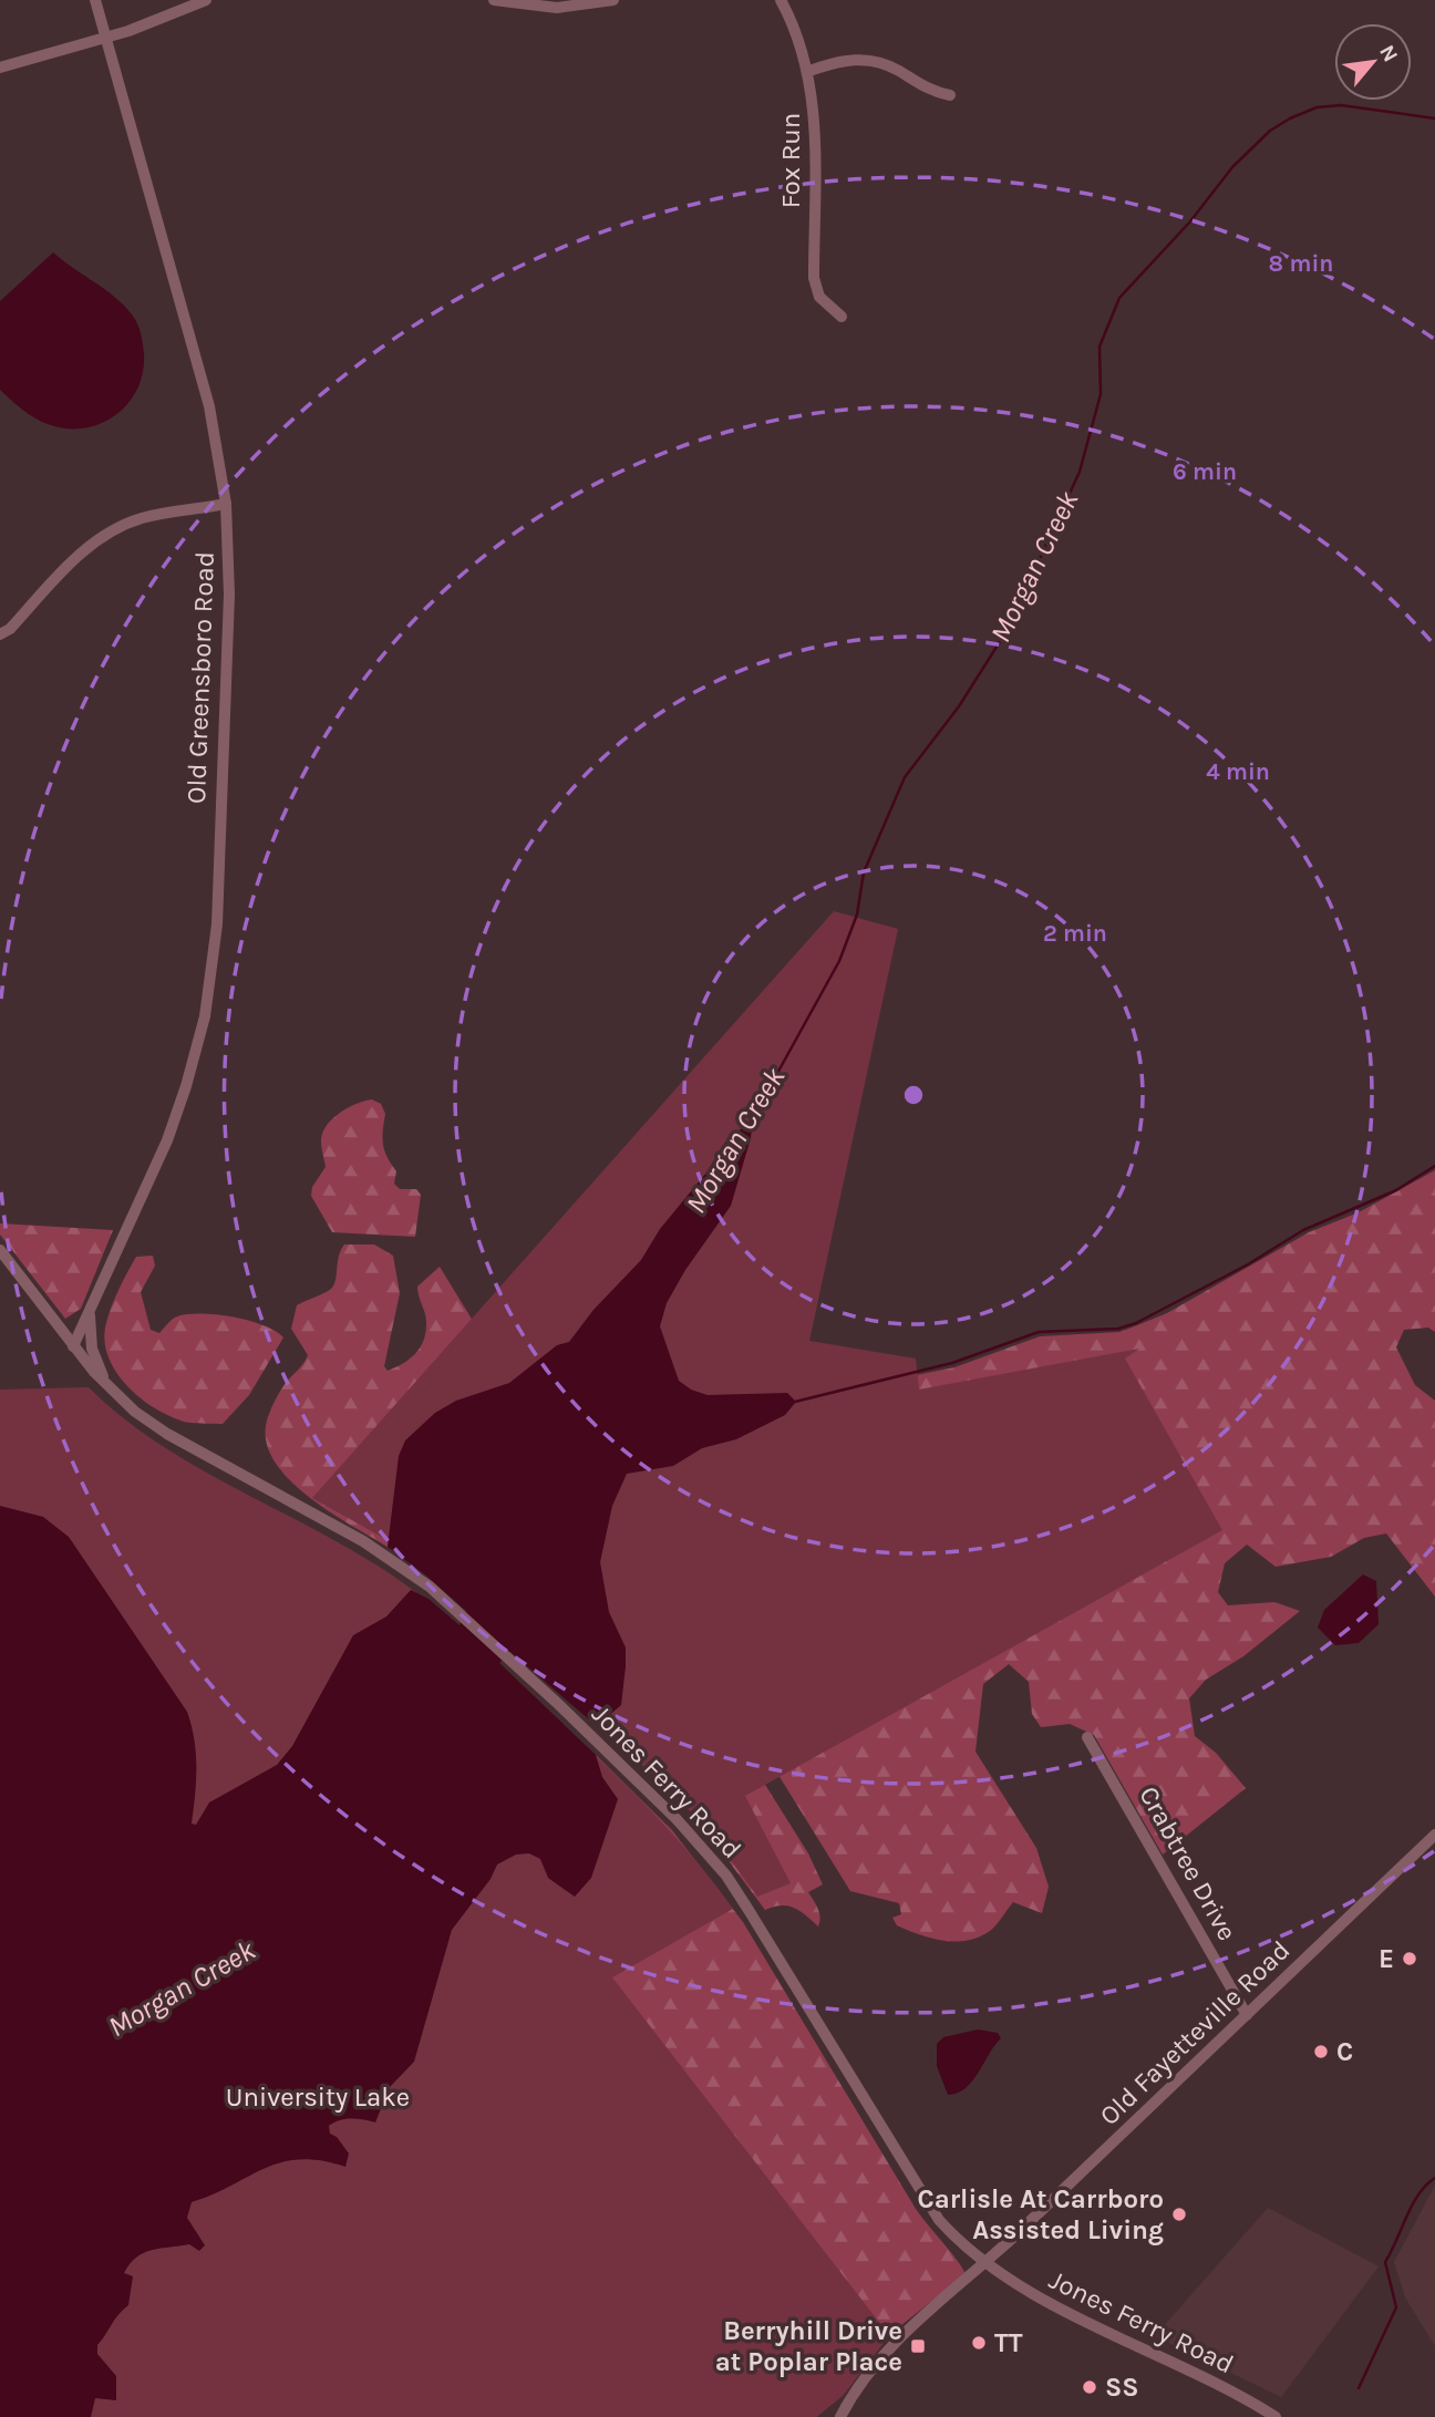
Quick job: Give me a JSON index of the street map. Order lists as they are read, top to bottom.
{
  "streets": {
    "street": [
      "Fox Run",
      "Old Greensboro Road",
      "Jones Ferry Road",
      "Crabtree Drive",
      "Old Fayetteville Road"
    ]
  },
  "crossings": [
    ["Old Greensboro Road", "Jones Ferry Road"],
    ["Jones Ferry Road", "Old Fayetteville Road"],
    ["Crabtree Drive", "Old Fayetteville Road"]
  ],
  "water": ["Morgan Creek"],
  "parks": ["University Lake"],
  "places": {
    "other": [
      "E",
      "C",
      "Carlisle At Carrboro Assisted Living",
      "TT",
      "SS"
    ],
    "transit": ["Berryhill Drive at Poplar Place"]
  },
  "north": "top right",
  "rings": [
    "8 min",
    "6 min",
    "4 min",
    "2 min"
  ]
}
